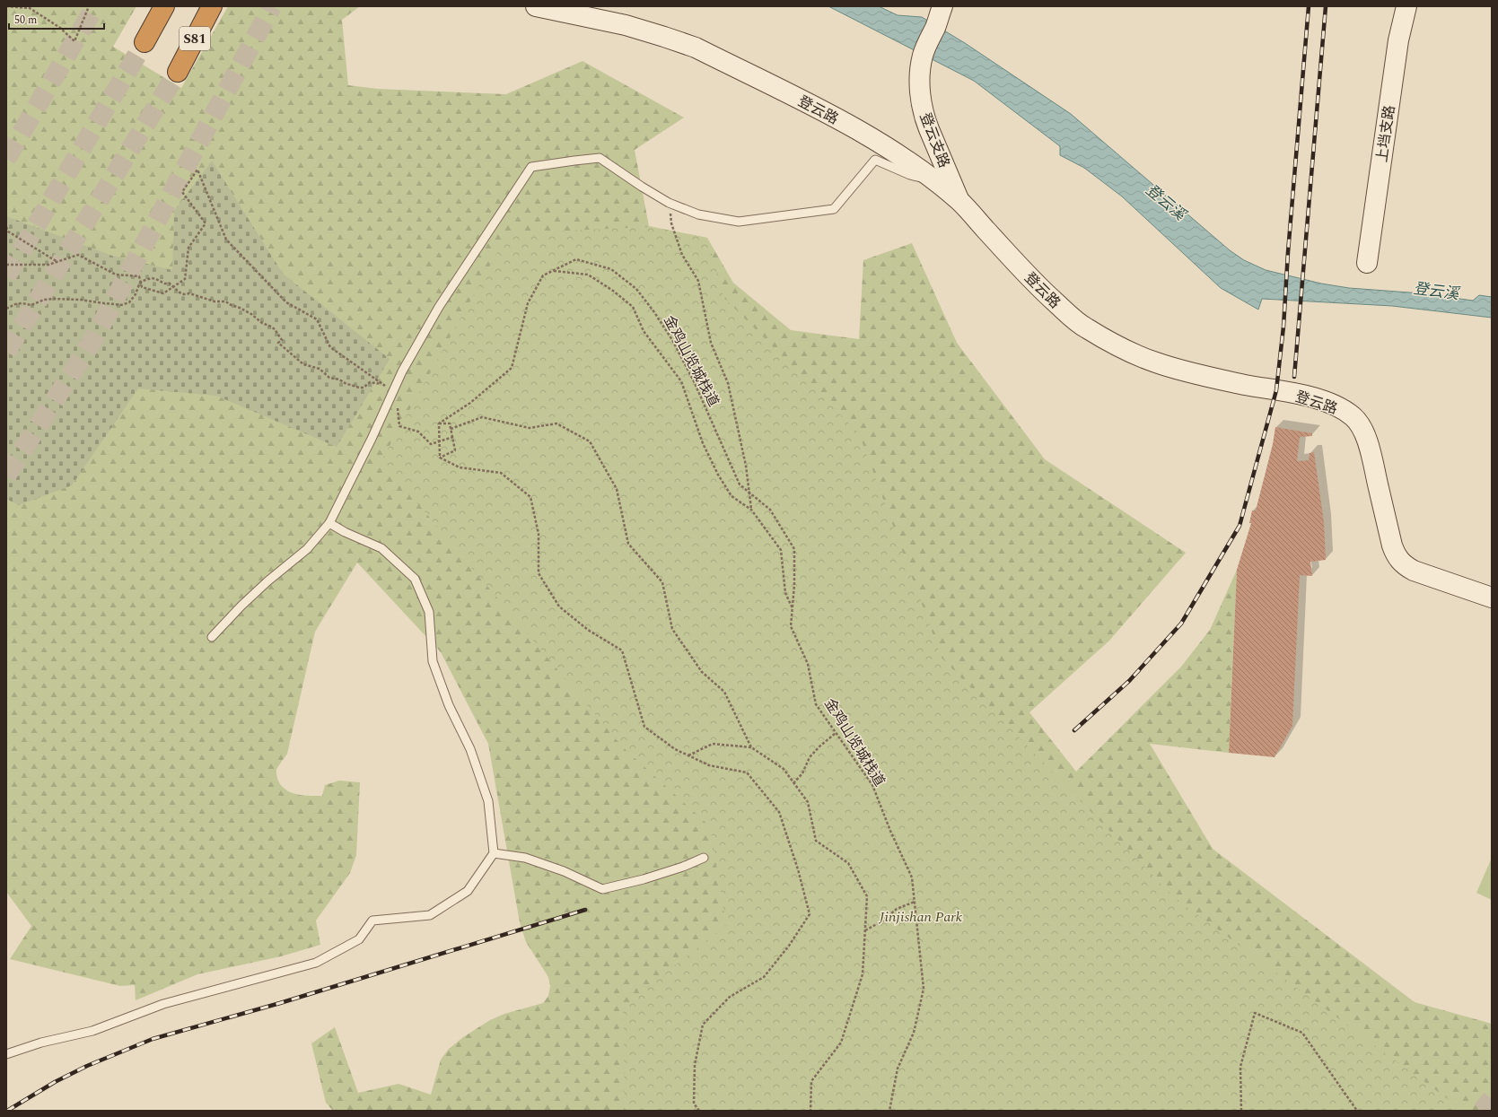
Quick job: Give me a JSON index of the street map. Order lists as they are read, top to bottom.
{
  "streets": {
    "highway": ["S81"],
    "street": ["登云路", "上垱支路", "登云支路"],
    "path": ["金鸡山览城栈道"]
  },
  "crossings": [
    ["登云路", "登云支路"]
  ],
  "water": ["登云溪"],
  "parks": ["Jinjishan Park"],
  "scale_bar": "50 m"
}
